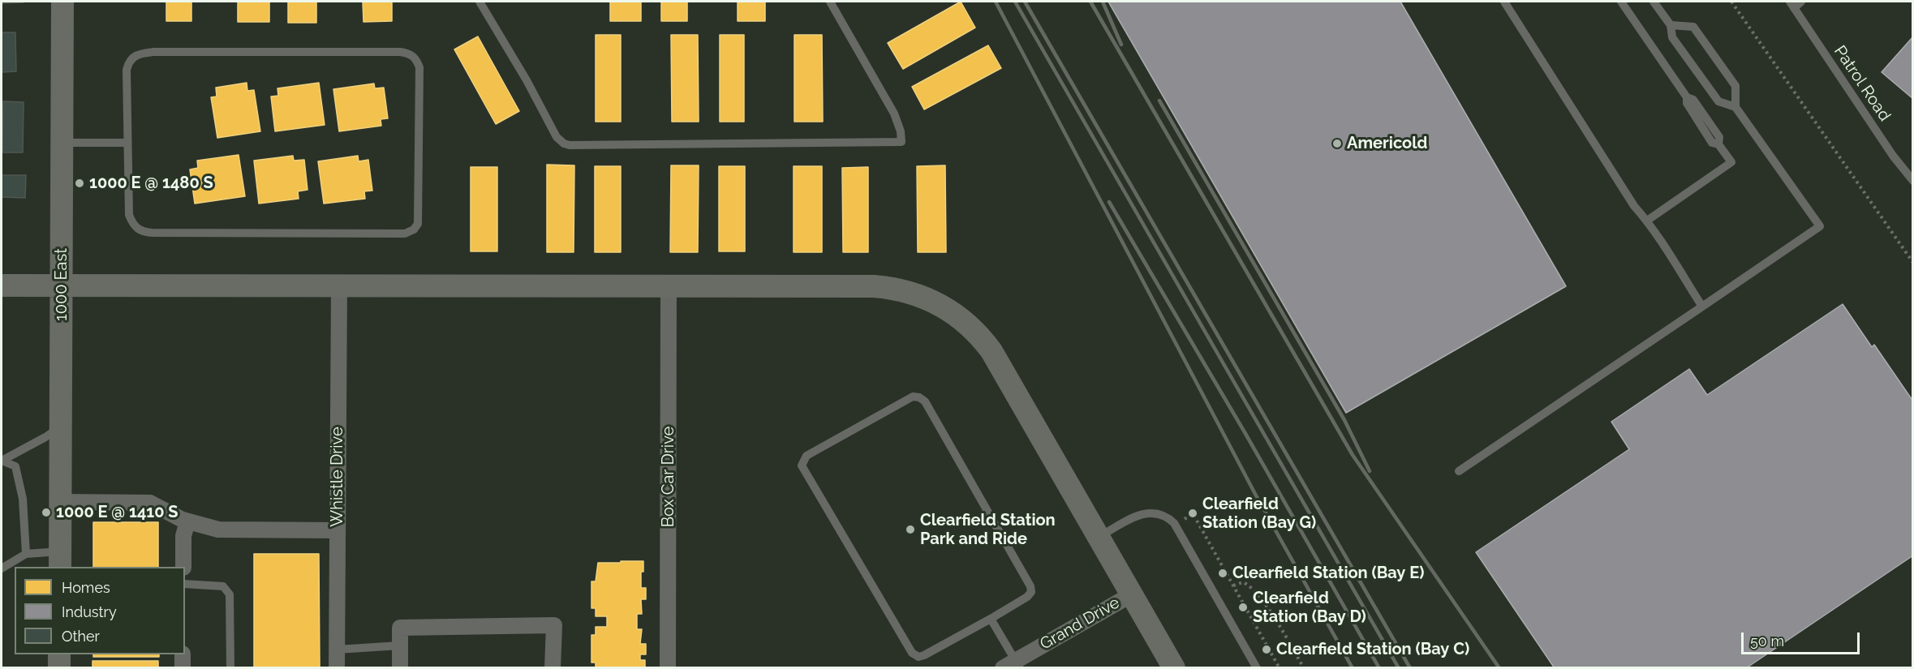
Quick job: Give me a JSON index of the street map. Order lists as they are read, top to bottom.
{
  "streets": {
    "street": [
      "1000 East",
      "Whistle Drive",
      "Box Car Drive",
      "Grand Drive"
    ],
    "lane": ["Patrol Road"]
  },
  "places": [
    "Americold",
    "1000 E @ 1480 S",
    "1000 E @ 1410 S",
    "Clearfield Station (Bay G)",
    "Clearfield Station Park and Ride",
    "Clearfield Station (Bay E)",
    "Clearfield Station (Bay D)",
    "Clearfield Station (Bay C)"
  ],
  "legend": ["Homes", "Industry", "Other"],
  "scale_bar": "50 m"
}
